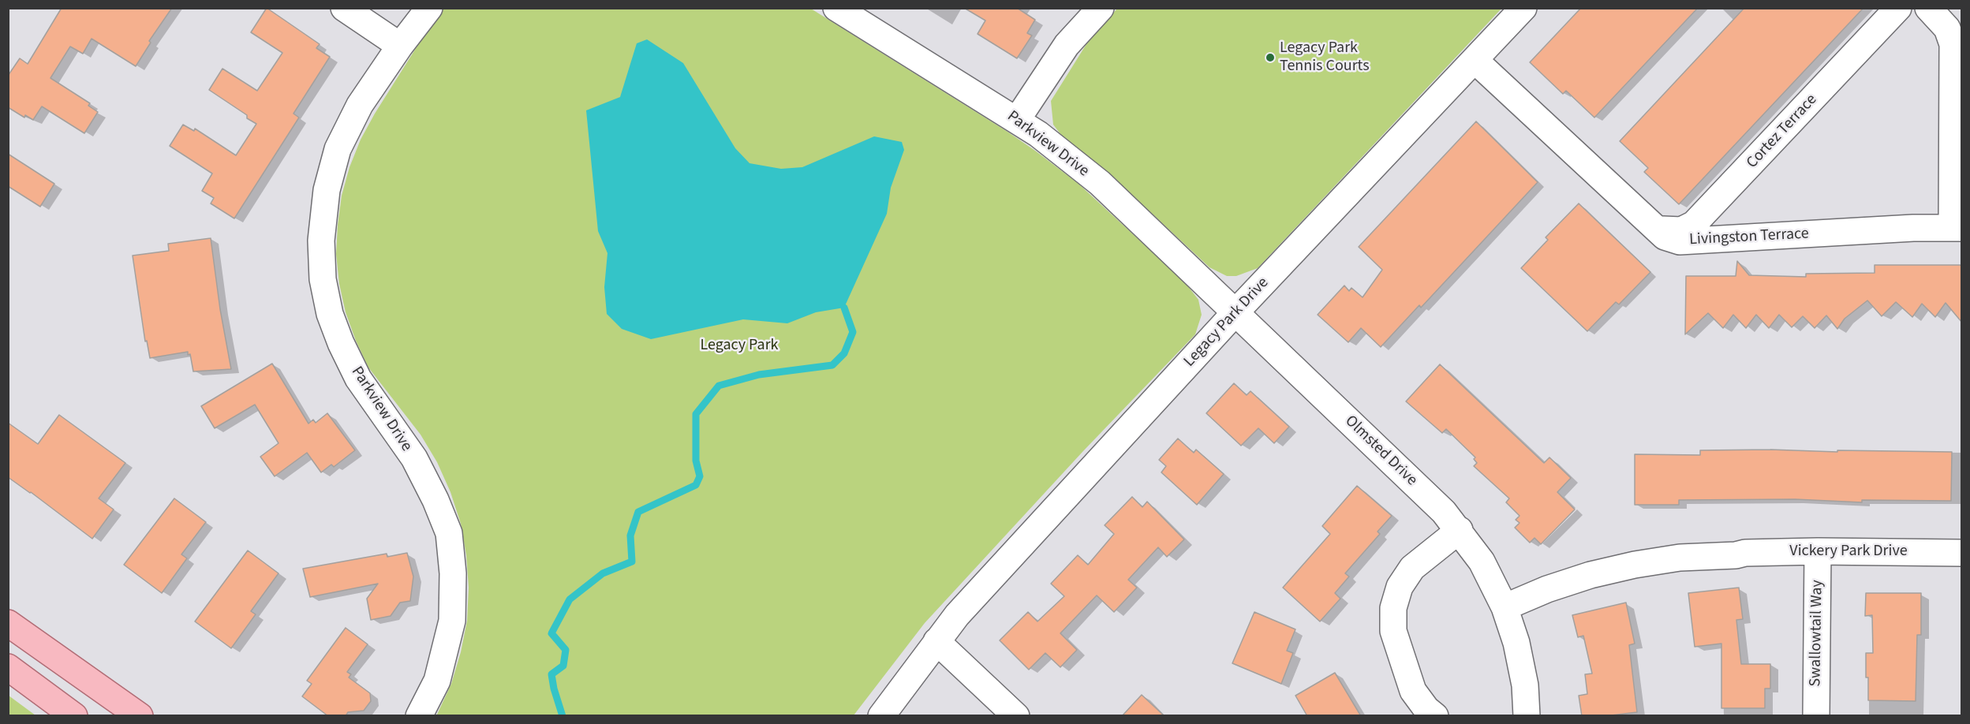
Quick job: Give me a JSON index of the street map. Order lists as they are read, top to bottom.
{
  "streets": {
    "street": [
      "Cortez Terrace",
      "Parkview Drive",
      "Livingston Terrace",
      "Legacy Park Drive",
      "Olmsted Drive",
      "Vickery Park Drive",
      "Swallowtail Way"
    ]
  },
  "crossings": [
    ["Cortez Terrace", "Livingston Terrace"],
    ["Parkview Drive", "Legacy Park Drive"],
    ["Parkview Drive", "Olmsted Drive"],
    ["Livingston Terrace", "Legacy Park Drive"],
    ["Legacy Park Drive", "Olmsted Drive"],
    ["Olmsted Drive", "Vickery Park Drive"],
    ["Vickery Park Drive", "Swallowtail Way"]
  ],
  "parks": ["Legacy Park"],
  "places": ["Legacy Park Tennis Courts"]
}
